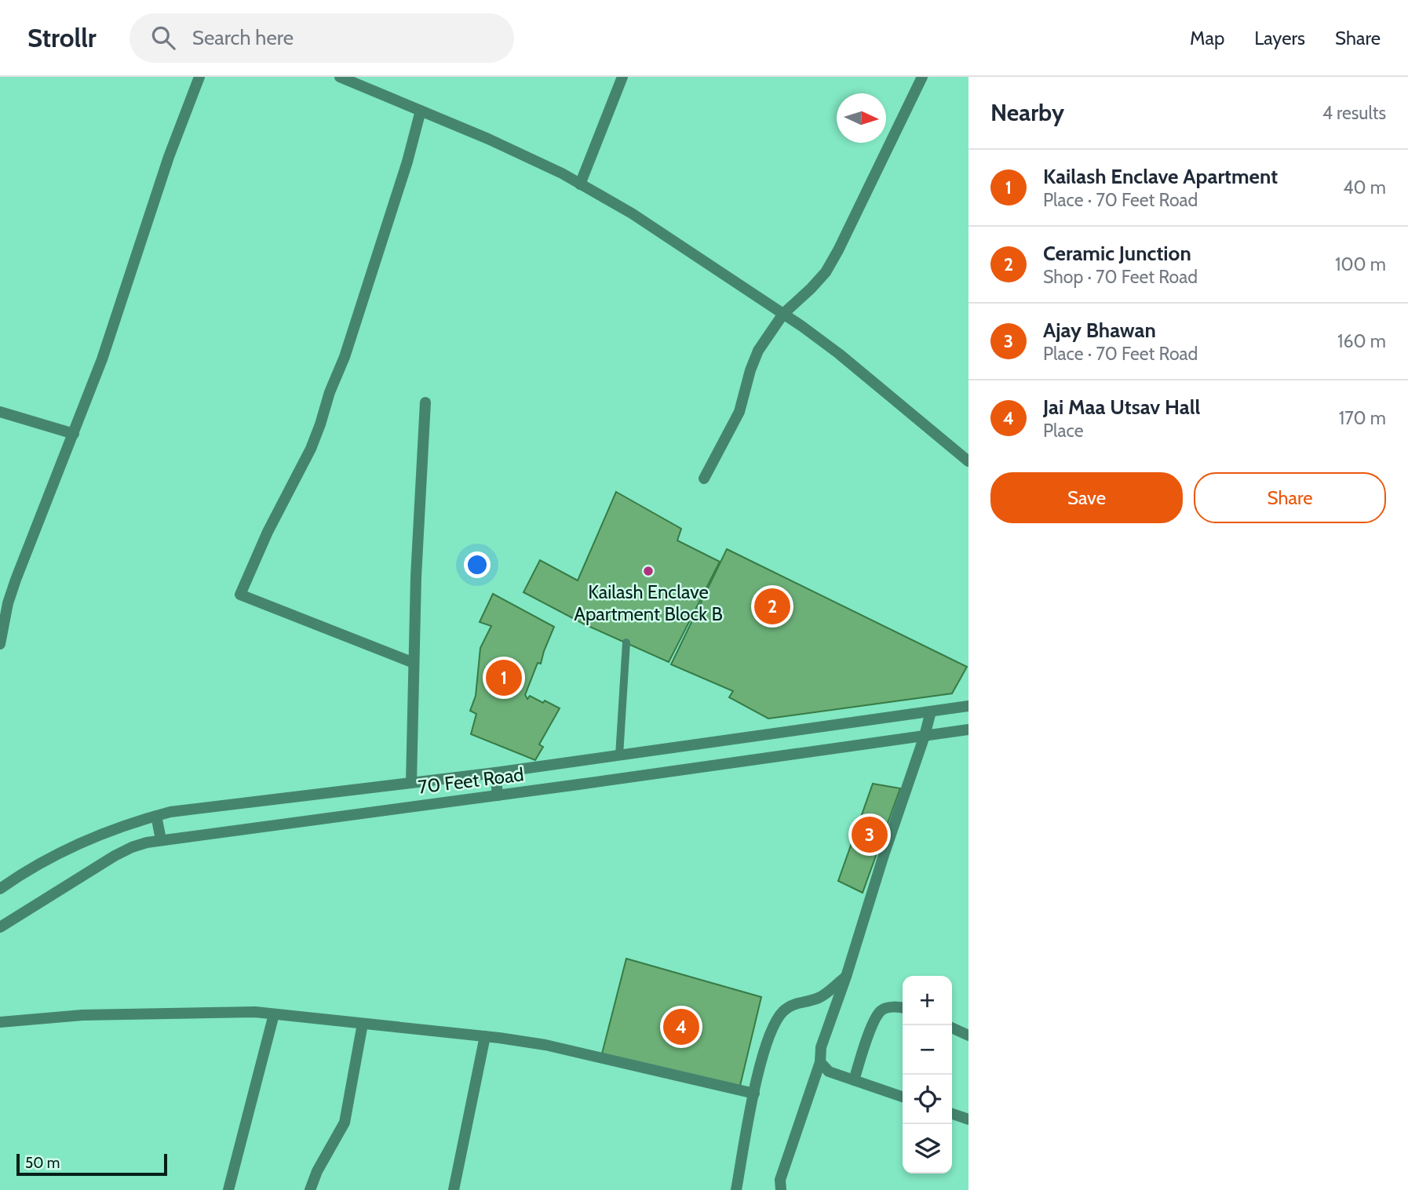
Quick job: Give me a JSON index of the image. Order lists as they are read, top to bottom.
{
  "streets": {
    "street": ["70 Feet Road"]
  },
  "places": ["Kailash Enclave Apartment Block B"],
  "scale_bar": "50 m",
  "north": "right",
  "page": {
    "header": "Strollr",
    "search": "Search here",
    "nav": ["Map", "Layers", "Share"],
    "heading": ["Nearby", "4 results"],
    "list": [
      {
        "mark": "1",
        "name": "Kailash Enclave Apartment",
        "note": "Place · 70 Feet Road",
        "value": "40 m"
      },
      {
        "mark": "2",
        "name": "Ceramic Junction",
        "note": "Shop · 70 Feet Road",
        "value": "100 m"
      },
      {
        "mark": "3",
        "name": "Ajay Bhawan",
        "note": "Place · 70 Feet Road",
        "value": "160 m"
      },
      {
        "mark": "4",
        "name": "Jai Maa Utsav Hall",
        "note": "Place",
        "value": "170 m"
      }
    ],
    "buttons": ["Save", "Share"],
    "pins": [
      "2",
      "1",
      "3",
      "4"
    ],
    "map_buttons": ["+", "−"],
    "scale": "50 m"
  }
}
